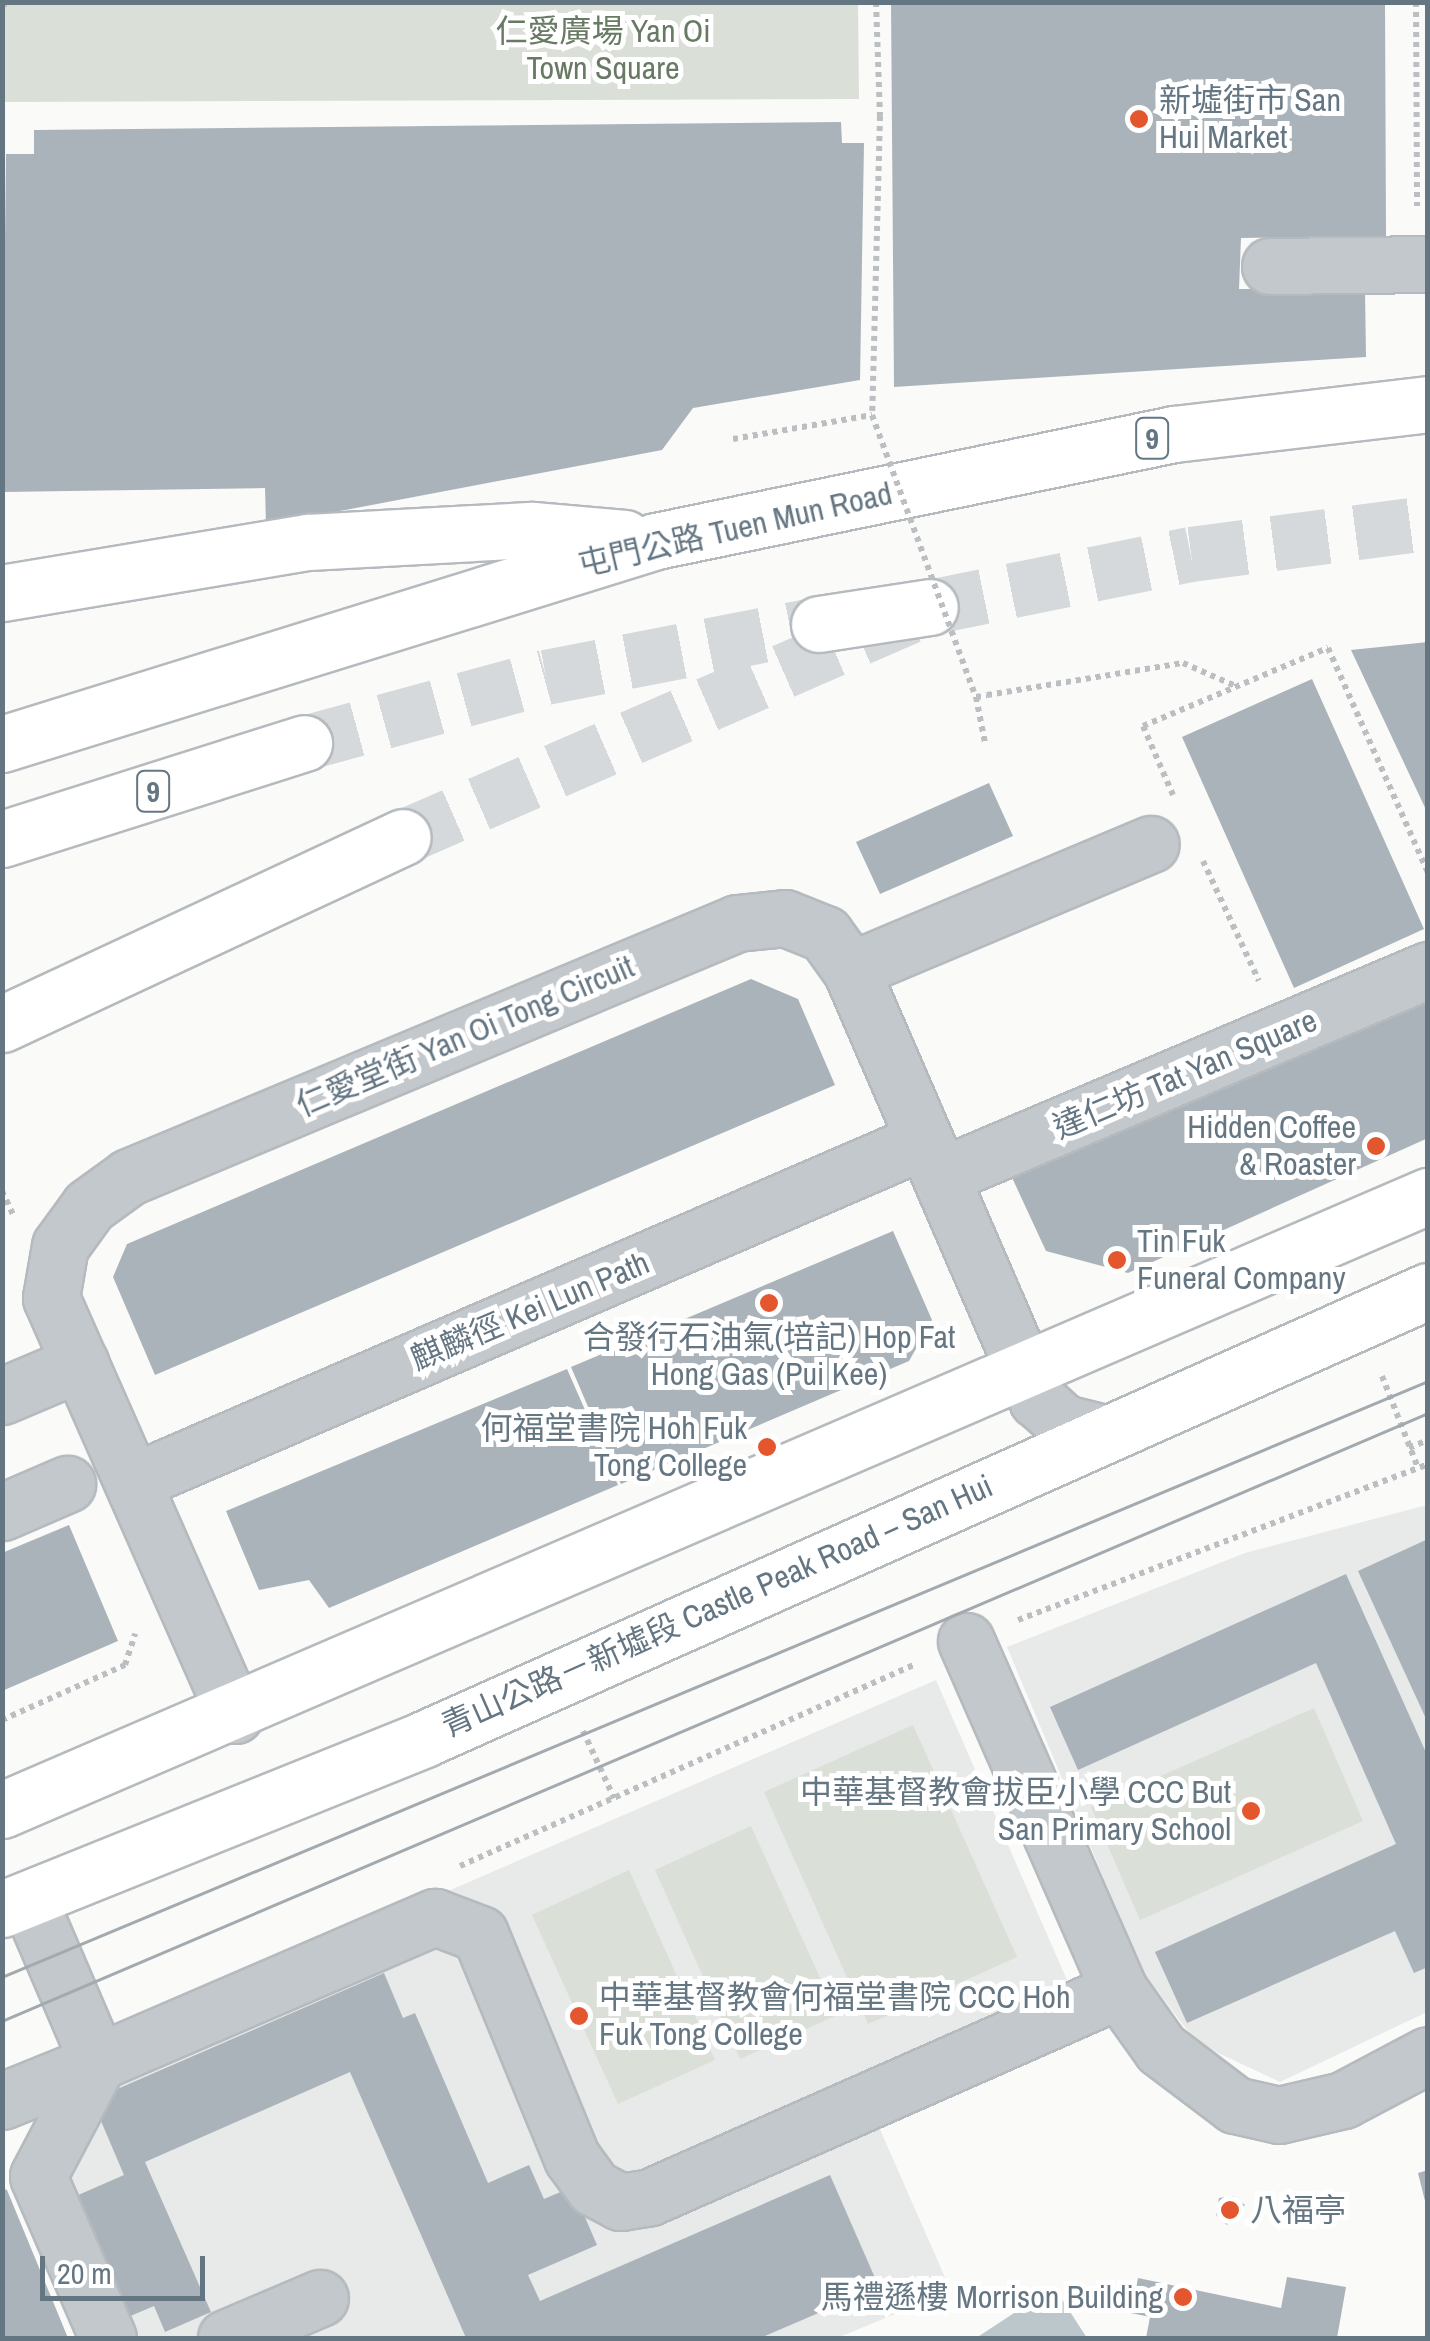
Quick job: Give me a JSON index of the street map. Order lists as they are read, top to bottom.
{
  "streets": {
    "main road": ["9", "屯門公路 Tuen Mun Road", "青山公路－新墟段 Castle Peak Road – San Hui"],
    "street": ["仁愛堂街 Yan Oi Tong Circuit", "達仁坊 Tat Yan Square", "麒麟徑 Kei Lun Path"]
  },
  "crossings": [
    ["仁愛堂街 Yan Oi Tong Circuit", "達仁坊 Tat Yan Square"],
    ["仁愛堂街 Yan Oi Tong Circuit", "麒麟徑 Kei Lun Path"],
    ["仁愛堂街 Yan Oi Tong Circuit", "青山公路－新墟段 Castle Peak Road – San Hui"],
    ["達仁坊 Tat Yan Square", "麒麟徑 Kei Lun Path"]
  ],
  "parks": ["仁愛廣場 Yan Oi Town Square"],
  "places": [
    "新墟街市 San Hui Market",
    "Hidden Coffee & Roaster",
    "Tin Fuk Funeral Company",
    "合發行石油氣(培記) Hop Fat Hong Gas (Pui Kee)",
    "何福堂書院 Hoh Fuk Tong College",
    "中華基督教會拔臣小學 CCC But San Primary School",
    "中華基督教會何福堂書院 CCC Hoh Fuk Tong College",
    "八福亭",
    "馬禮遜樓 Morrison Building"
  ],
  "scale_bar": "20 m"
}
